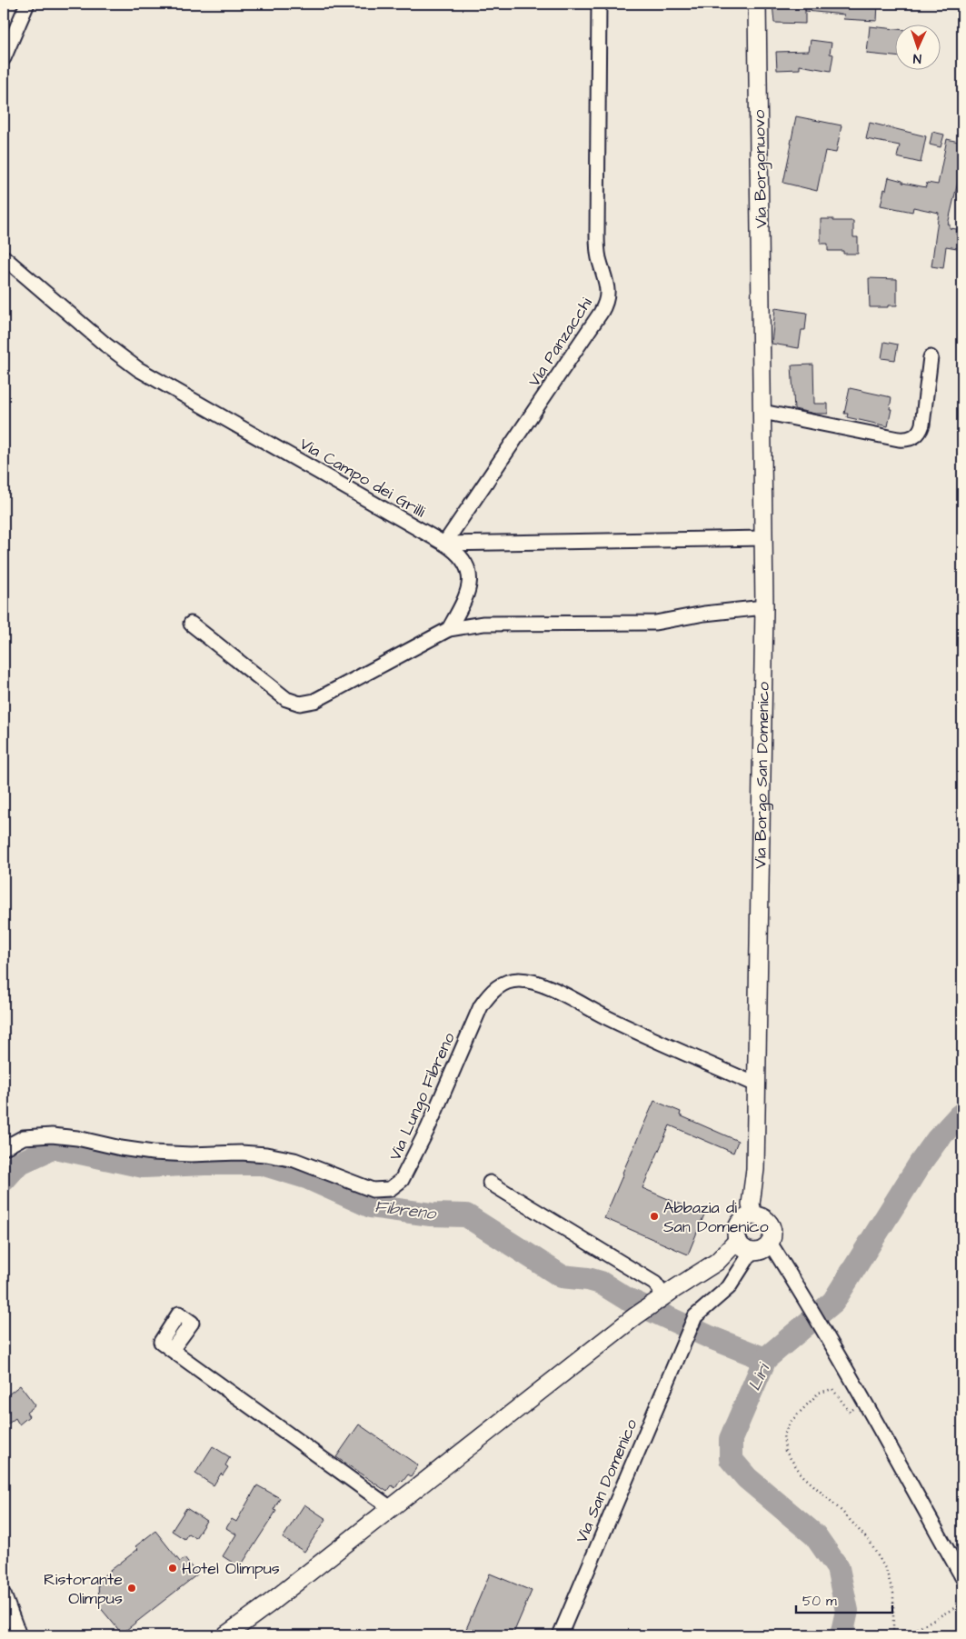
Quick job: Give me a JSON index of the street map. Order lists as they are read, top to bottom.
{
  "streets": {
    "main road": ["Via Borgonuovo", "Via Borgo San Domenico"],
    "street": [
      "Via Panzacchi",
      "Via Campo dei Grilli",
      "Via Lungo Fibreno",
      "Via San Domenico"
    ]
  },
  "crossings": [
    ["Via Borgonuovo", "Via Borgo San Domenico"],
    ["Via Panzacchi", "Via Campo dei Grilli"],
    ["Via Borgo San Domenico", "Via Lungo Fibreno"],
    ["Via Borgo San Domenico", "Via San Domenico"]
  ],
  "water": ["Fibreno", "Liri"],
  "places": ["Abbazia di San Domenico", "Hotel Olimpus", "Ristorante Olimpus"],
  "scale_bar": "50 m",
  "north": "bottom"
}
